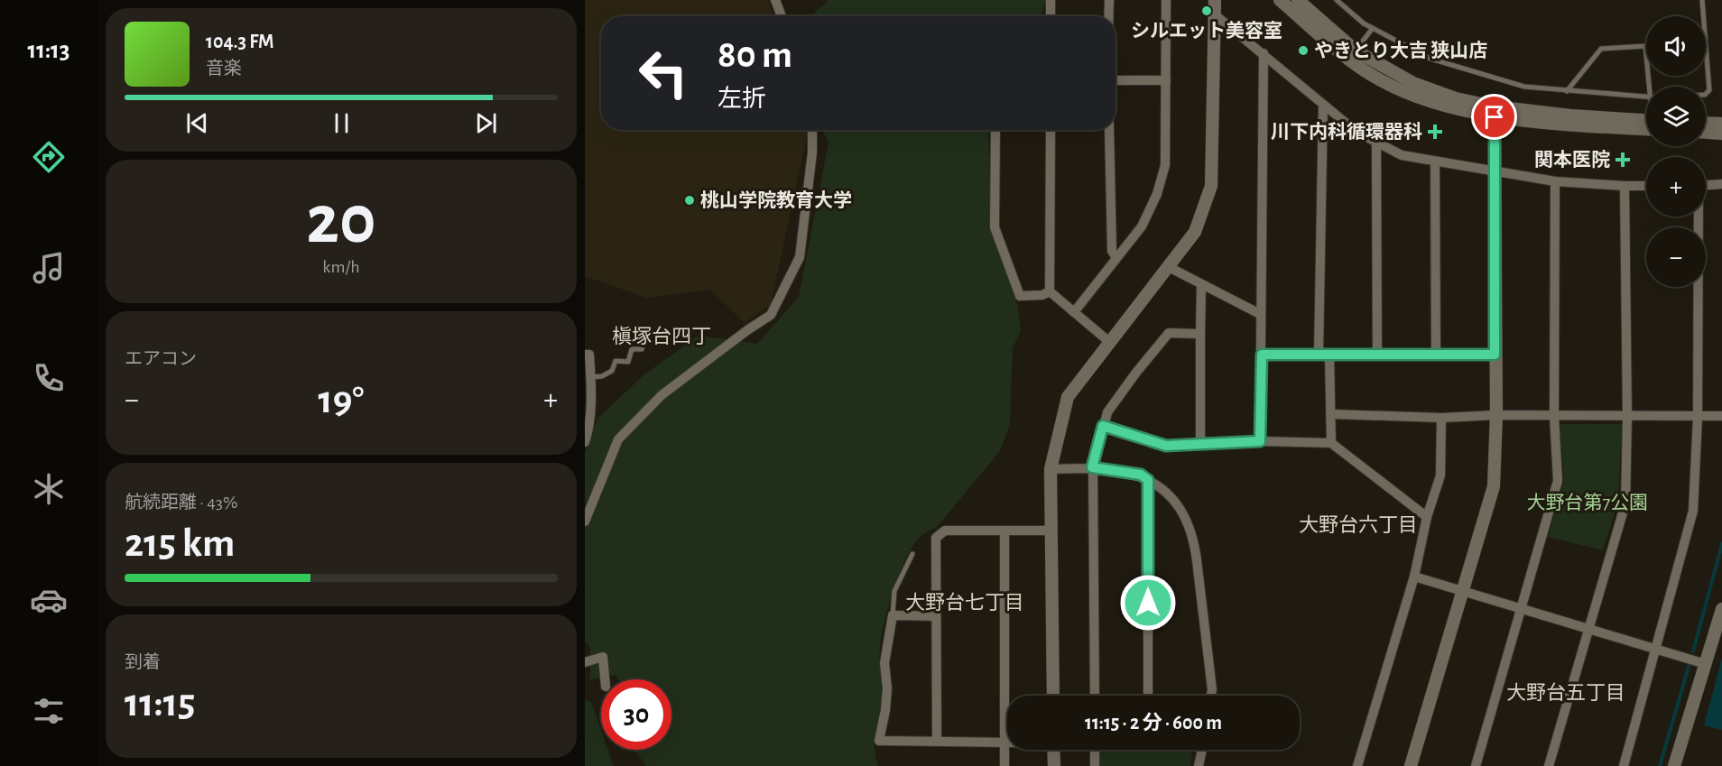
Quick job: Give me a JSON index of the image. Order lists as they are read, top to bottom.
{
  "districts": [
    "槇塚台四丁",
    "大野台六丁目",
    "大野台七丁目",
    "大野台五丁目"
  ],
  "parks": ["大野台第7公園"],
  "places": {
    "other": ["シルエット美容室", "やきとり大吉 狭山店", "桃山学院教育大学"],
    "health": ["川下内科循環器科", "関本医院"]
  },
  "page": {
    "tabs": "11:13",
    "map_buttons": ["+", "−"],
    "turn": ["80 m", "左折"],
    "song": ["104.3 FM", "音楽"],
    "tile": [
      ["20", "km/h"],
      "エアコン",
      ["航続距離 · 43%", "215 km"],
      ["到着", "11:15"]
    ],
    "heat": ["−", "19°", "+"],
    "limit": "30",
    "trip": "11:15 · 2 分 · 600 m"
  }
}
